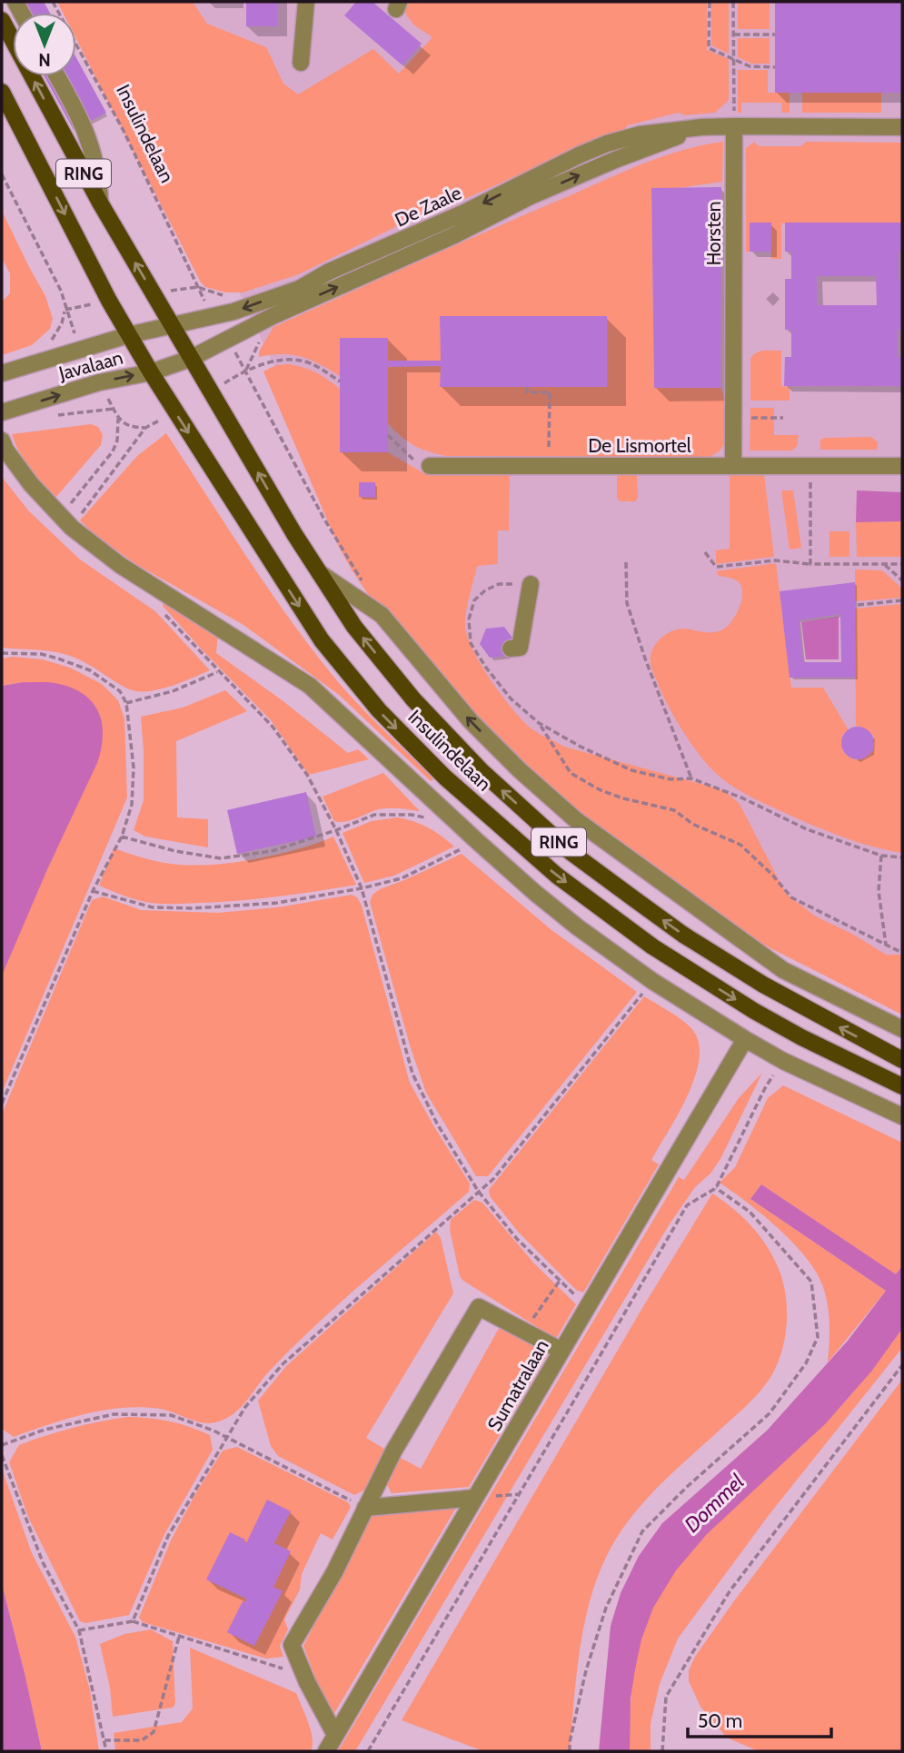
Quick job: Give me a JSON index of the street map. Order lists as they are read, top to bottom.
{
  "streets": {
    "main road": ["Insulindelaan", "RING"],
    "street": [
      "De Zaale",
      "Horsten",
      "Javalaan",
      "De Lismortel",
      "Sumatralaan"
    ]
  },
  "crossings": [
    ["Insulindelaan", "De Zaale"],
    ["Insulindelaan", "Javalaan"],
    ["De Zaale", "Horsten"],
    ["De Zaale", "Javalaan"],
    ["Horsten", "De Lismortel"]
  ],
  "water": ["Dommel"],
  "scale_bar": "50 m",
  "north": "bottom"
}
